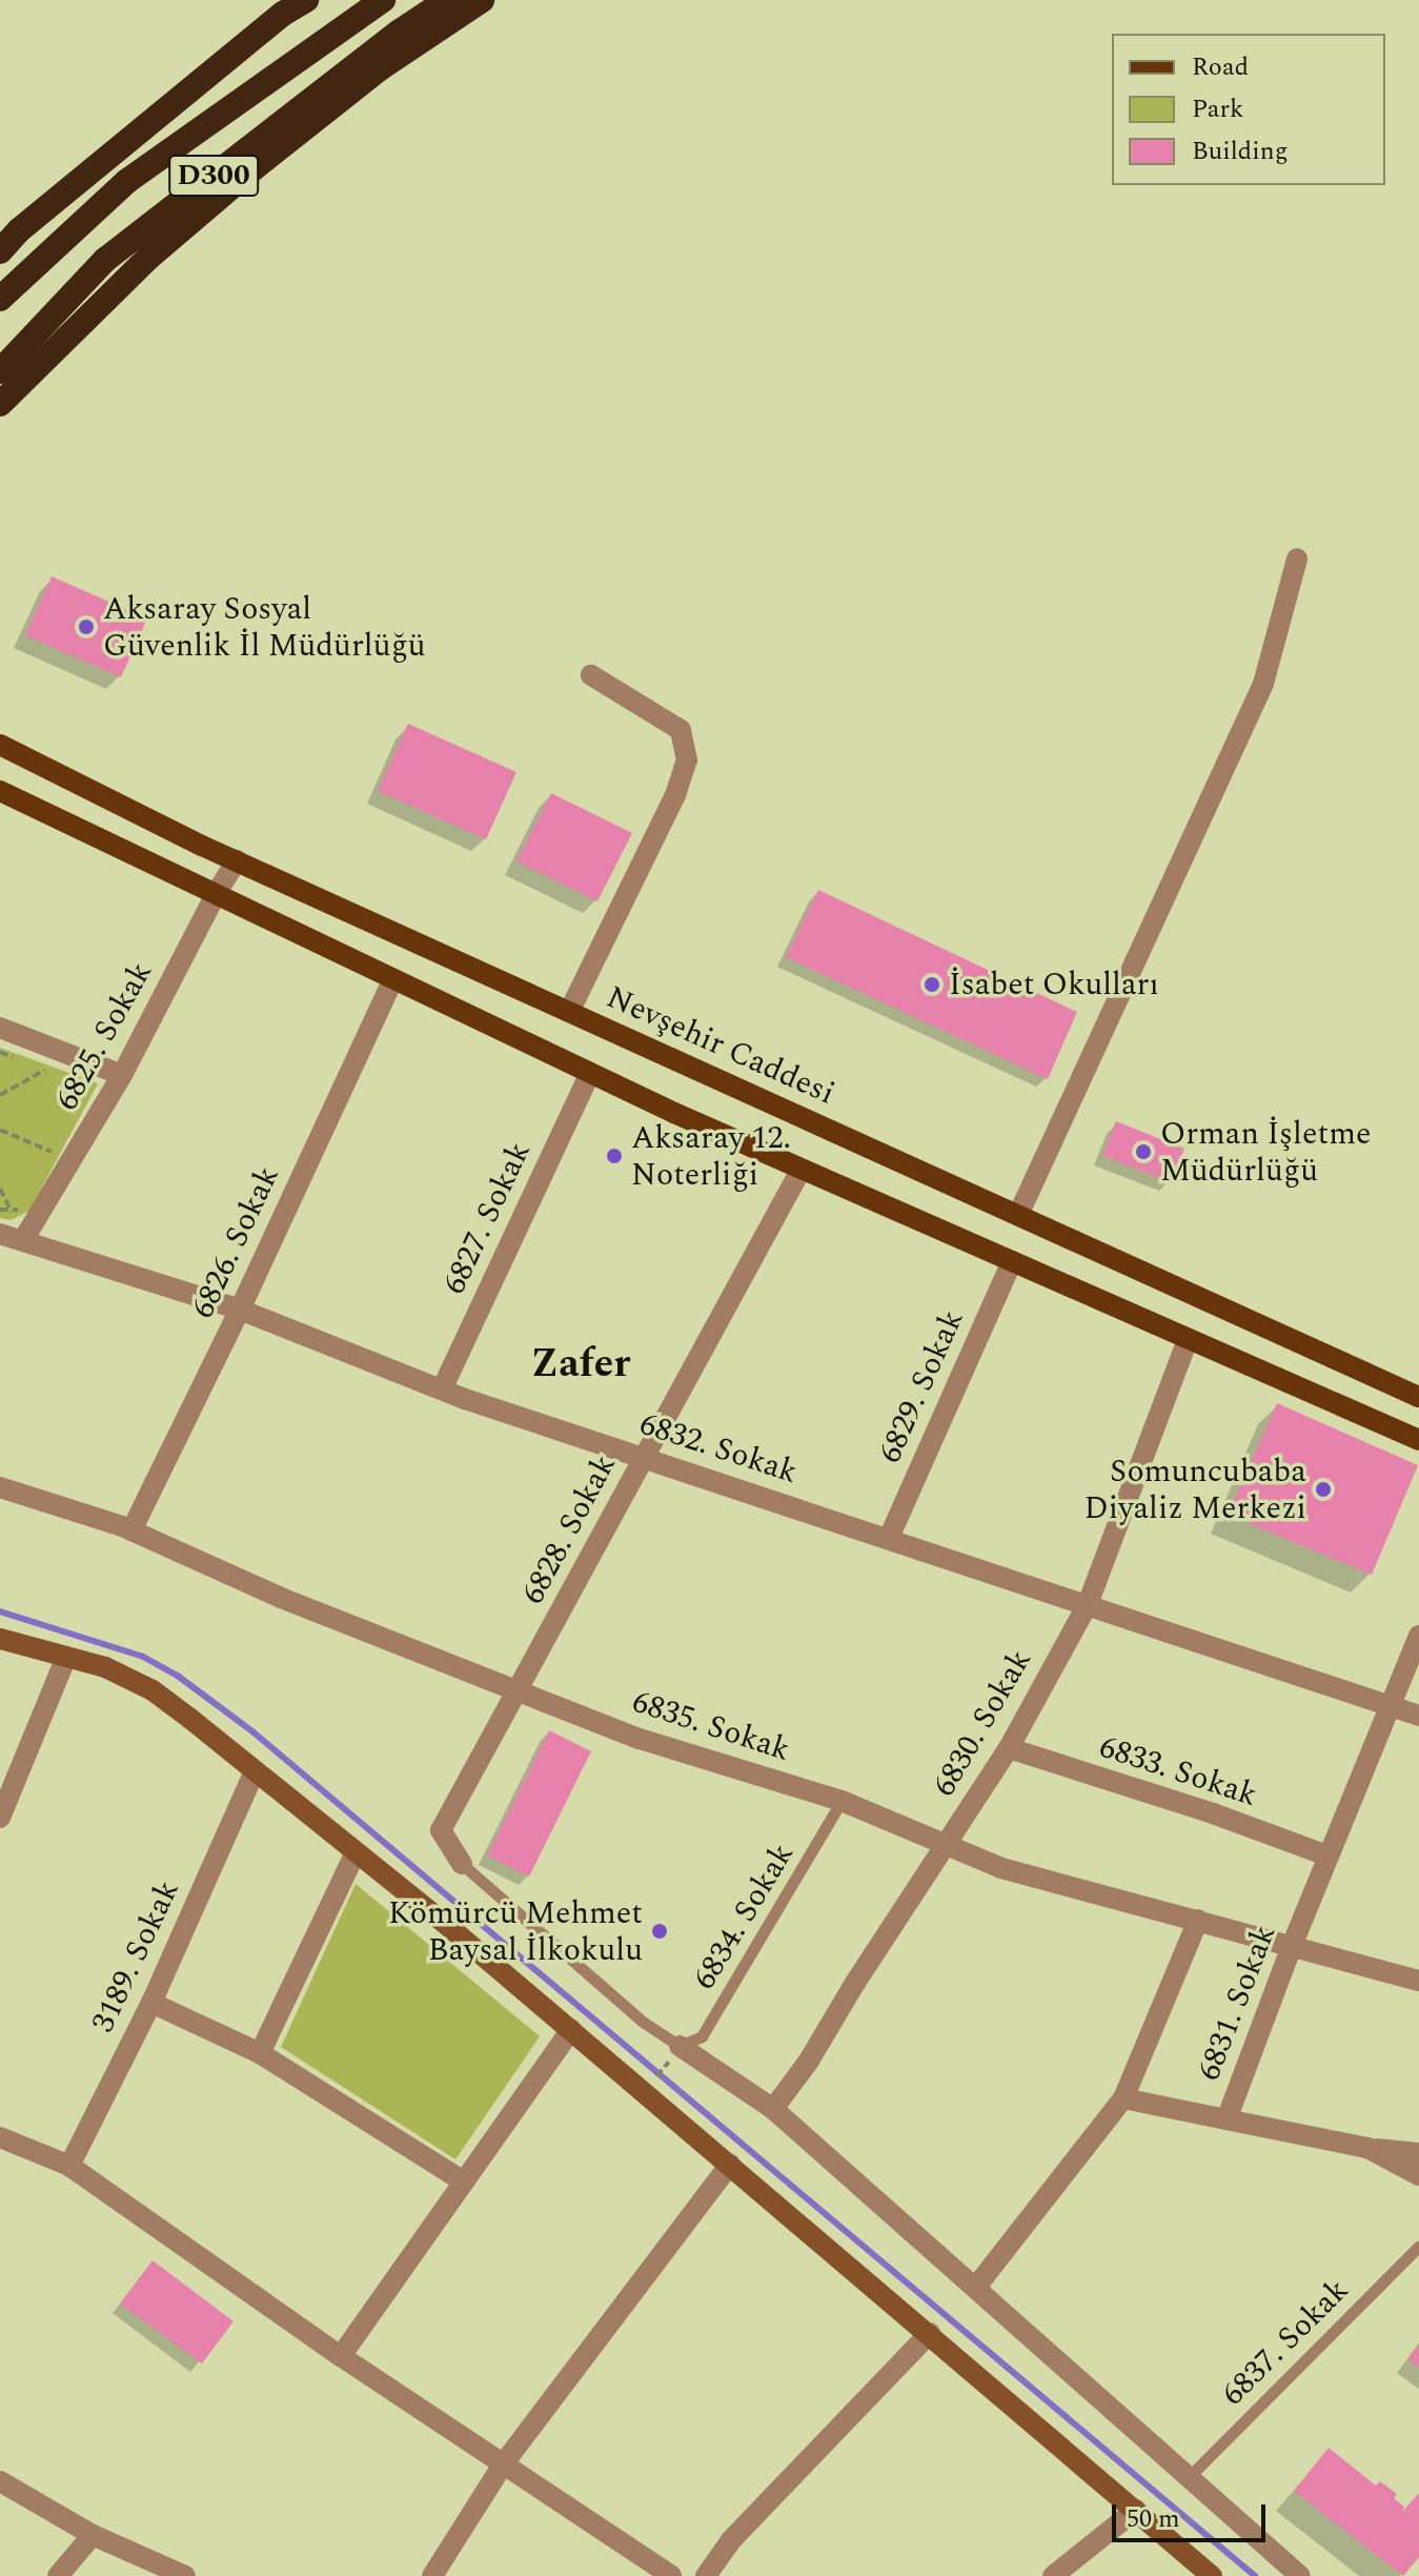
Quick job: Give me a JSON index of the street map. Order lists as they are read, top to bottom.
{
  "streets": {
    "highway": ["D300"],
    "main road": ["Nevşehir Caddesi"],
    "street": [
      "6825. Sokak",
      "6827. Sokak",
      "6826. Sokak",
      "6829. Sokak",
      "6832. Sokak",
      "6828. Sokak",
      "6830. Sokak",
      "6835. Sokak",
      "6833. Sokak",
      "3189. Sokak",
      "6831. Sokak"
    ],
    "lane": ["6834. Sokak", "6837. Sokak"]
  },
  "crossings": [
    ["6825. Sokak", "Nevşehir Caddesi"],
    ["6825. Sokak", "6832. Sokak"],
    ["6827. Sokak", "6832. Sokak"],
    ["6826. Sokak", "6832. Sokak"],
    ["6826. Sokak", "6835. Sokak"],
    ["6829. Sokak", "6832. Sokak"],
    ["6832. Sokak", "6828. Sokak"],
    ["6832. Sokak", "6830. Sokak"],
    ["6832. Sokak", "6831. Sokak"],
    ["6828. Sokak", "6835. Sokak"],
    ["6830. Sokak", "6835. Sokak"],
    ["6830. Sokak", "6833. Sokak"],
    ["6835. Sokak", "6834. Sokak"],
    ["6835. Sokak", "6831. Sokak"],
    ["6833. Sokak", "6831. Sokak"]
  ],
  "districts": ["Zafer"],
  "places": [
    "Aksaray Sosyal Güvenlik İl Müdürlüğü",
    "İsabet Okulları",
    "Orman İşletme Müdürlüğü",
    "Aksaray 12. Noterliği",
    "Somuncubaba Diyaliz Merkezi",
    "Kömürcü Mehmet Baysal İlkokulu"
  ],
  "legend": ["Road", "Park", "Building"],
  "scale_bar": "50 m"
}
